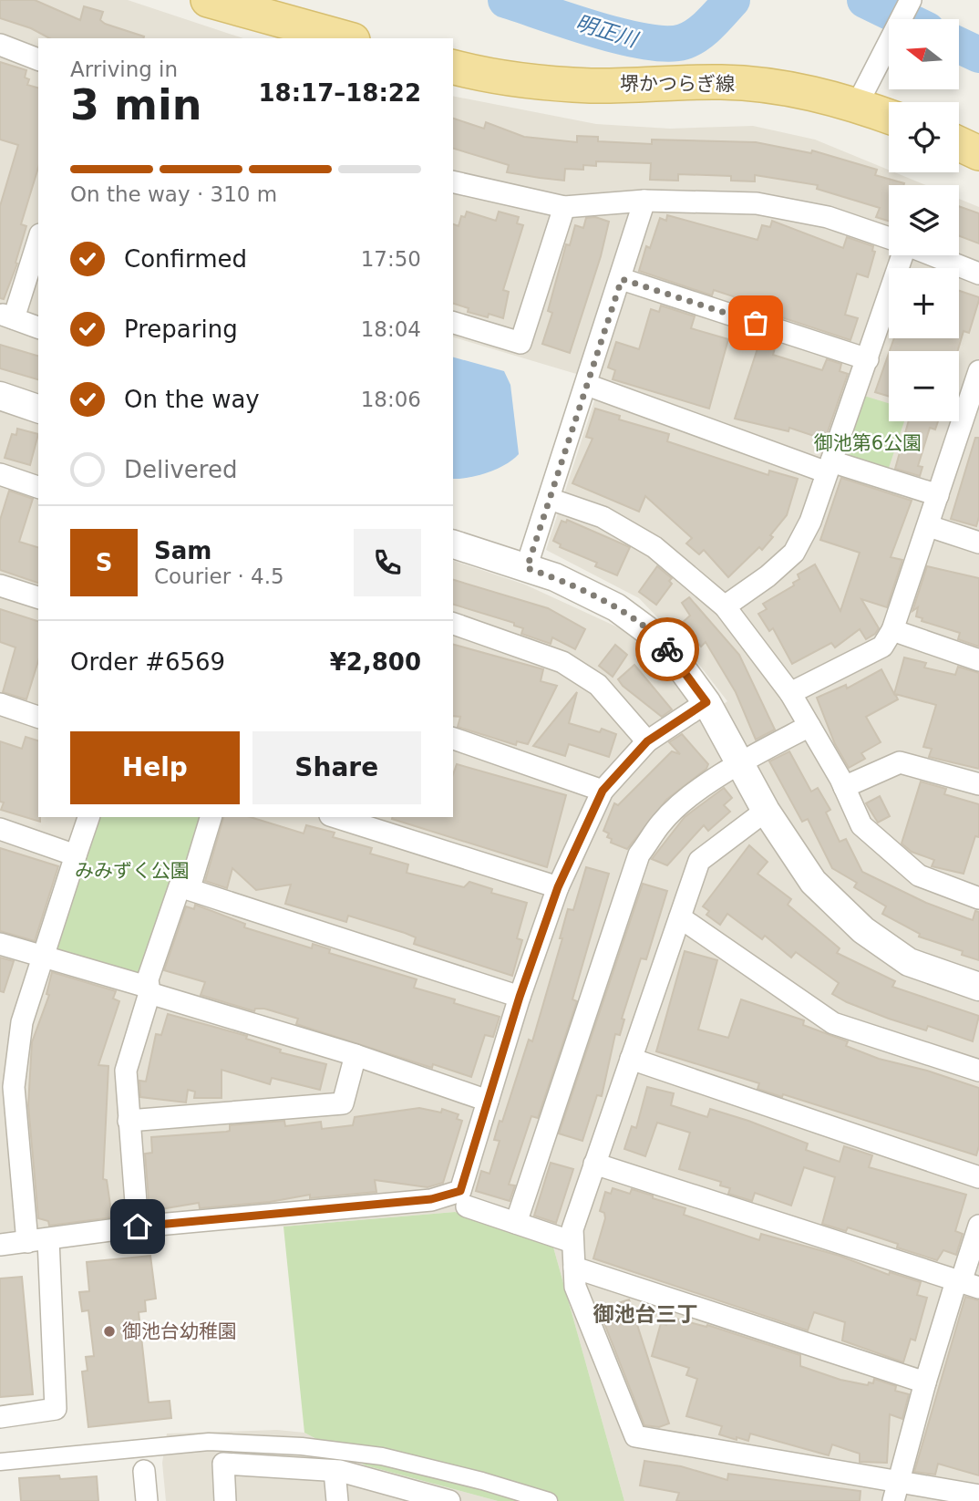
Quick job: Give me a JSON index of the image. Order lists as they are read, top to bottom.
{
  "streets": {
    "main road": ["堺かつらぎ線"]
  },
  "districts": ["御池台三丁"],
  "water": ["明正川"],
  "parks": ["御池第6公園", "みみずく公園"],
  "places": ["御池台幼稚園"],
  "north": "left",
  "page": {
    "map_buttons": ["+", "−"],
    "heading": ["3 min", "Arriving in", "18:17–18:22"],
    "panel": [
      "Sam",
      "Courier · 4.5",
      "Order #6569",
      "¥2,800"
    ],
    "bar": "On the way · 310 m",
    "list": [
      ["Confirmed", "17:50"],
      ["Preparing", "18:04"],
      ["On the way", "18:06"],
      "Delivered"
    ],
    "round": "S",
    "buttons": ["Help", "Share"]
  }
}
